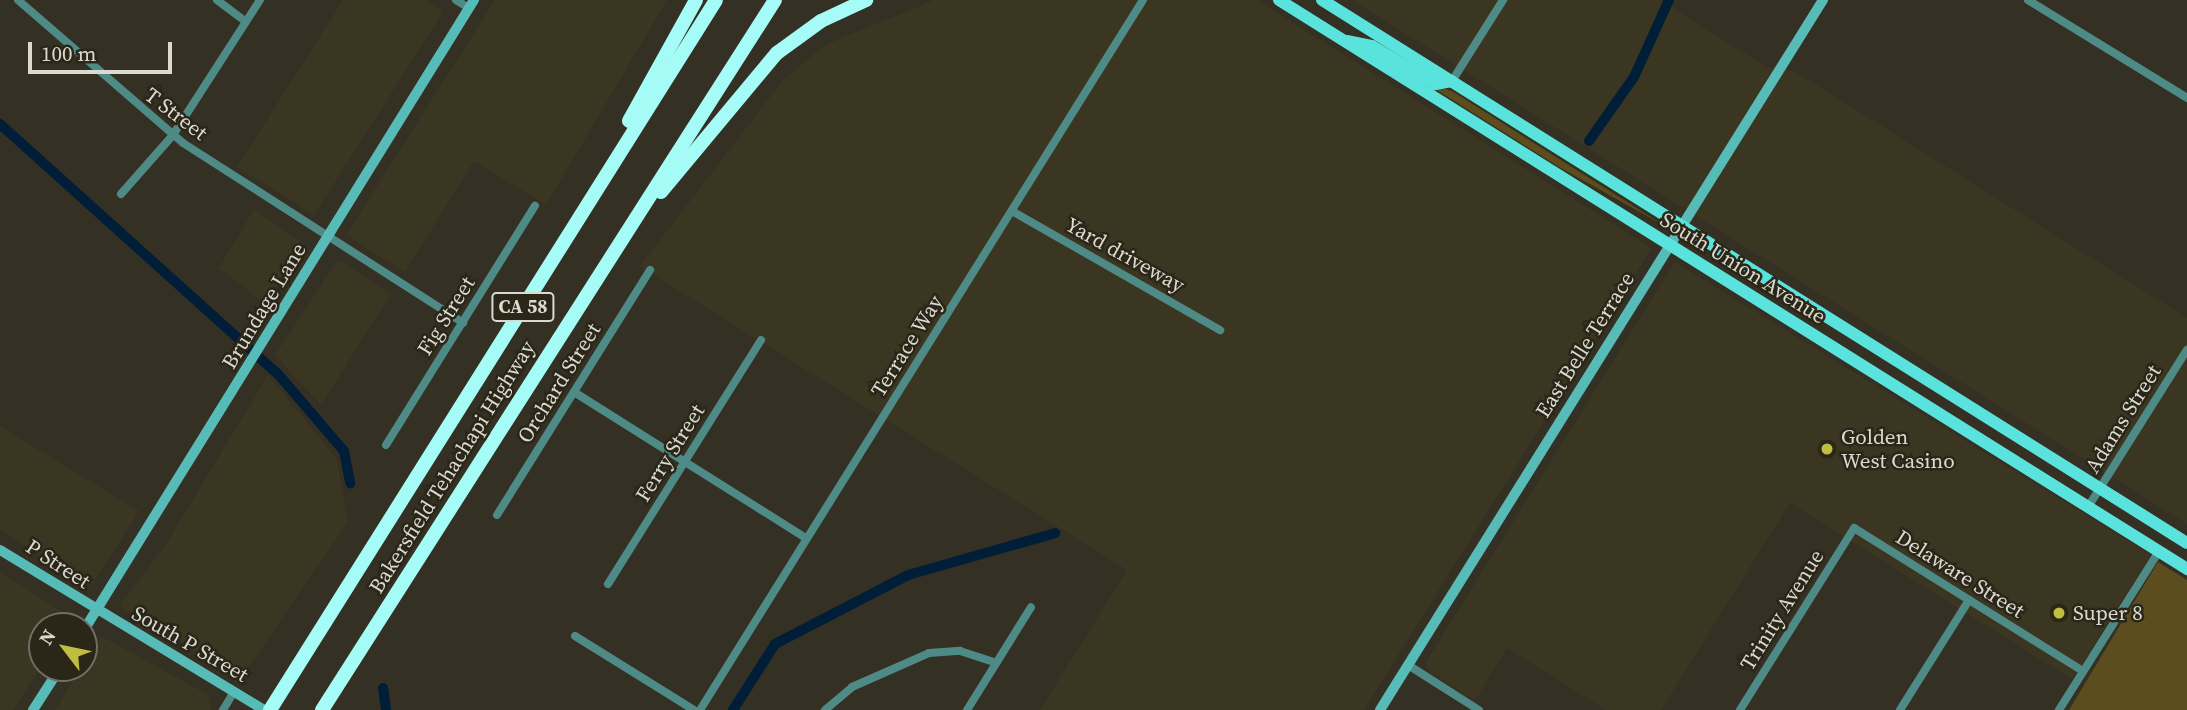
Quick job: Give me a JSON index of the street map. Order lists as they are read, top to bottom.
{
  "streets": {
    "highway": ["CA 58", "Bakersfield Tehachapi Highway"],
    "main road": ["South Union Avenue"],
    "street": [
      "T Street",
      "Yard driveway",
      "Brundage Lane",
      "Fig Street",
      "East Belle Terrace",
      "Terrace Way",
      "Orchard Street",
      "Adams Street",
      "Ferry Street",
      "P Street",
      "Delaware Street",
      "Trinity Avenue",
      "South P Street"
    ]
  },
  "crossings": [
    ["T Street", "Brundage Lane"],
    ["T Street", "Fig Street"],
    ["Yard driveway", "Terrace Way"],
    ["South Union Avenue", "East Belle Terrace"],
    ["South Union Avenue", "Adams Street"],
    ["Brundage Lane", "P Street"],
    ["Brundage Lane", "South P Street"],
    ["P Street", "South P Street"],
    ["Delaware Street", "Trinity Avenue"]
  ],
  "places": ["Golden West Casino", "Super 8"],
  "scale_bar": "100 m",
  "north": "top left"
}
